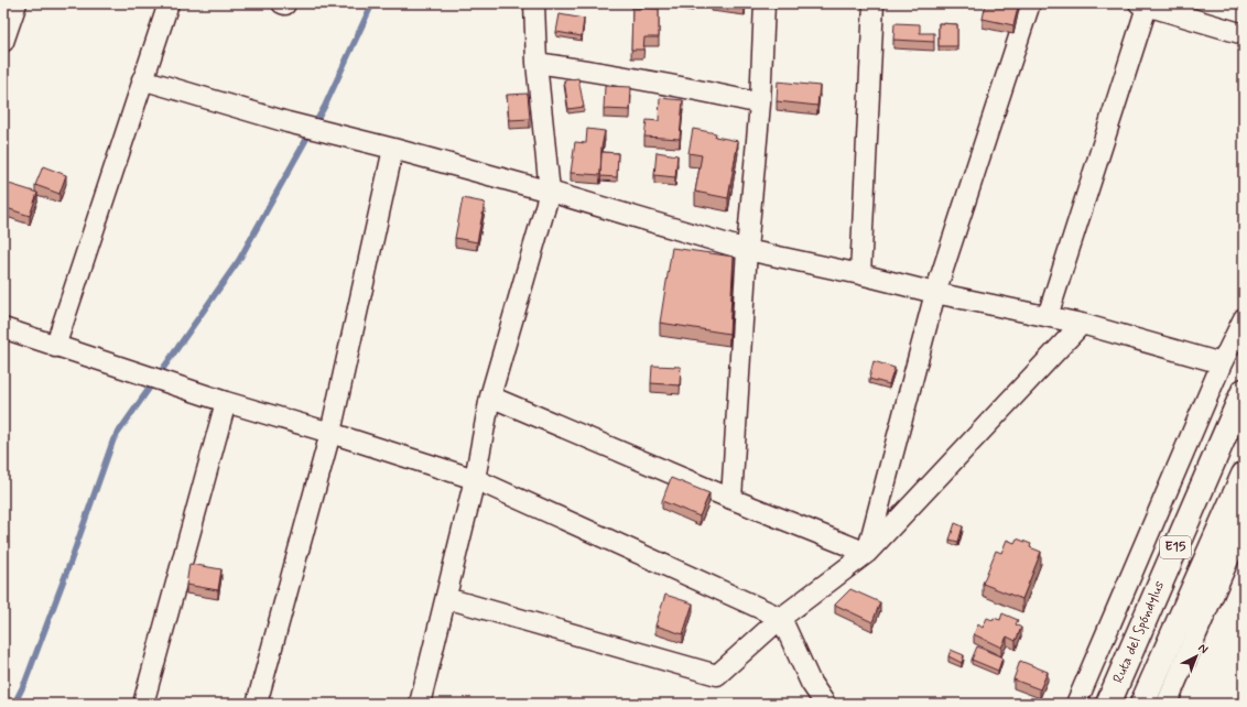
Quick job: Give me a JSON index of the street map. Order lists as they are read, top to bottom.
{
  "streets": {
    "highway": ["E15", "Ruta del Spóndylus"]
  },
  "north": "top right"
}
